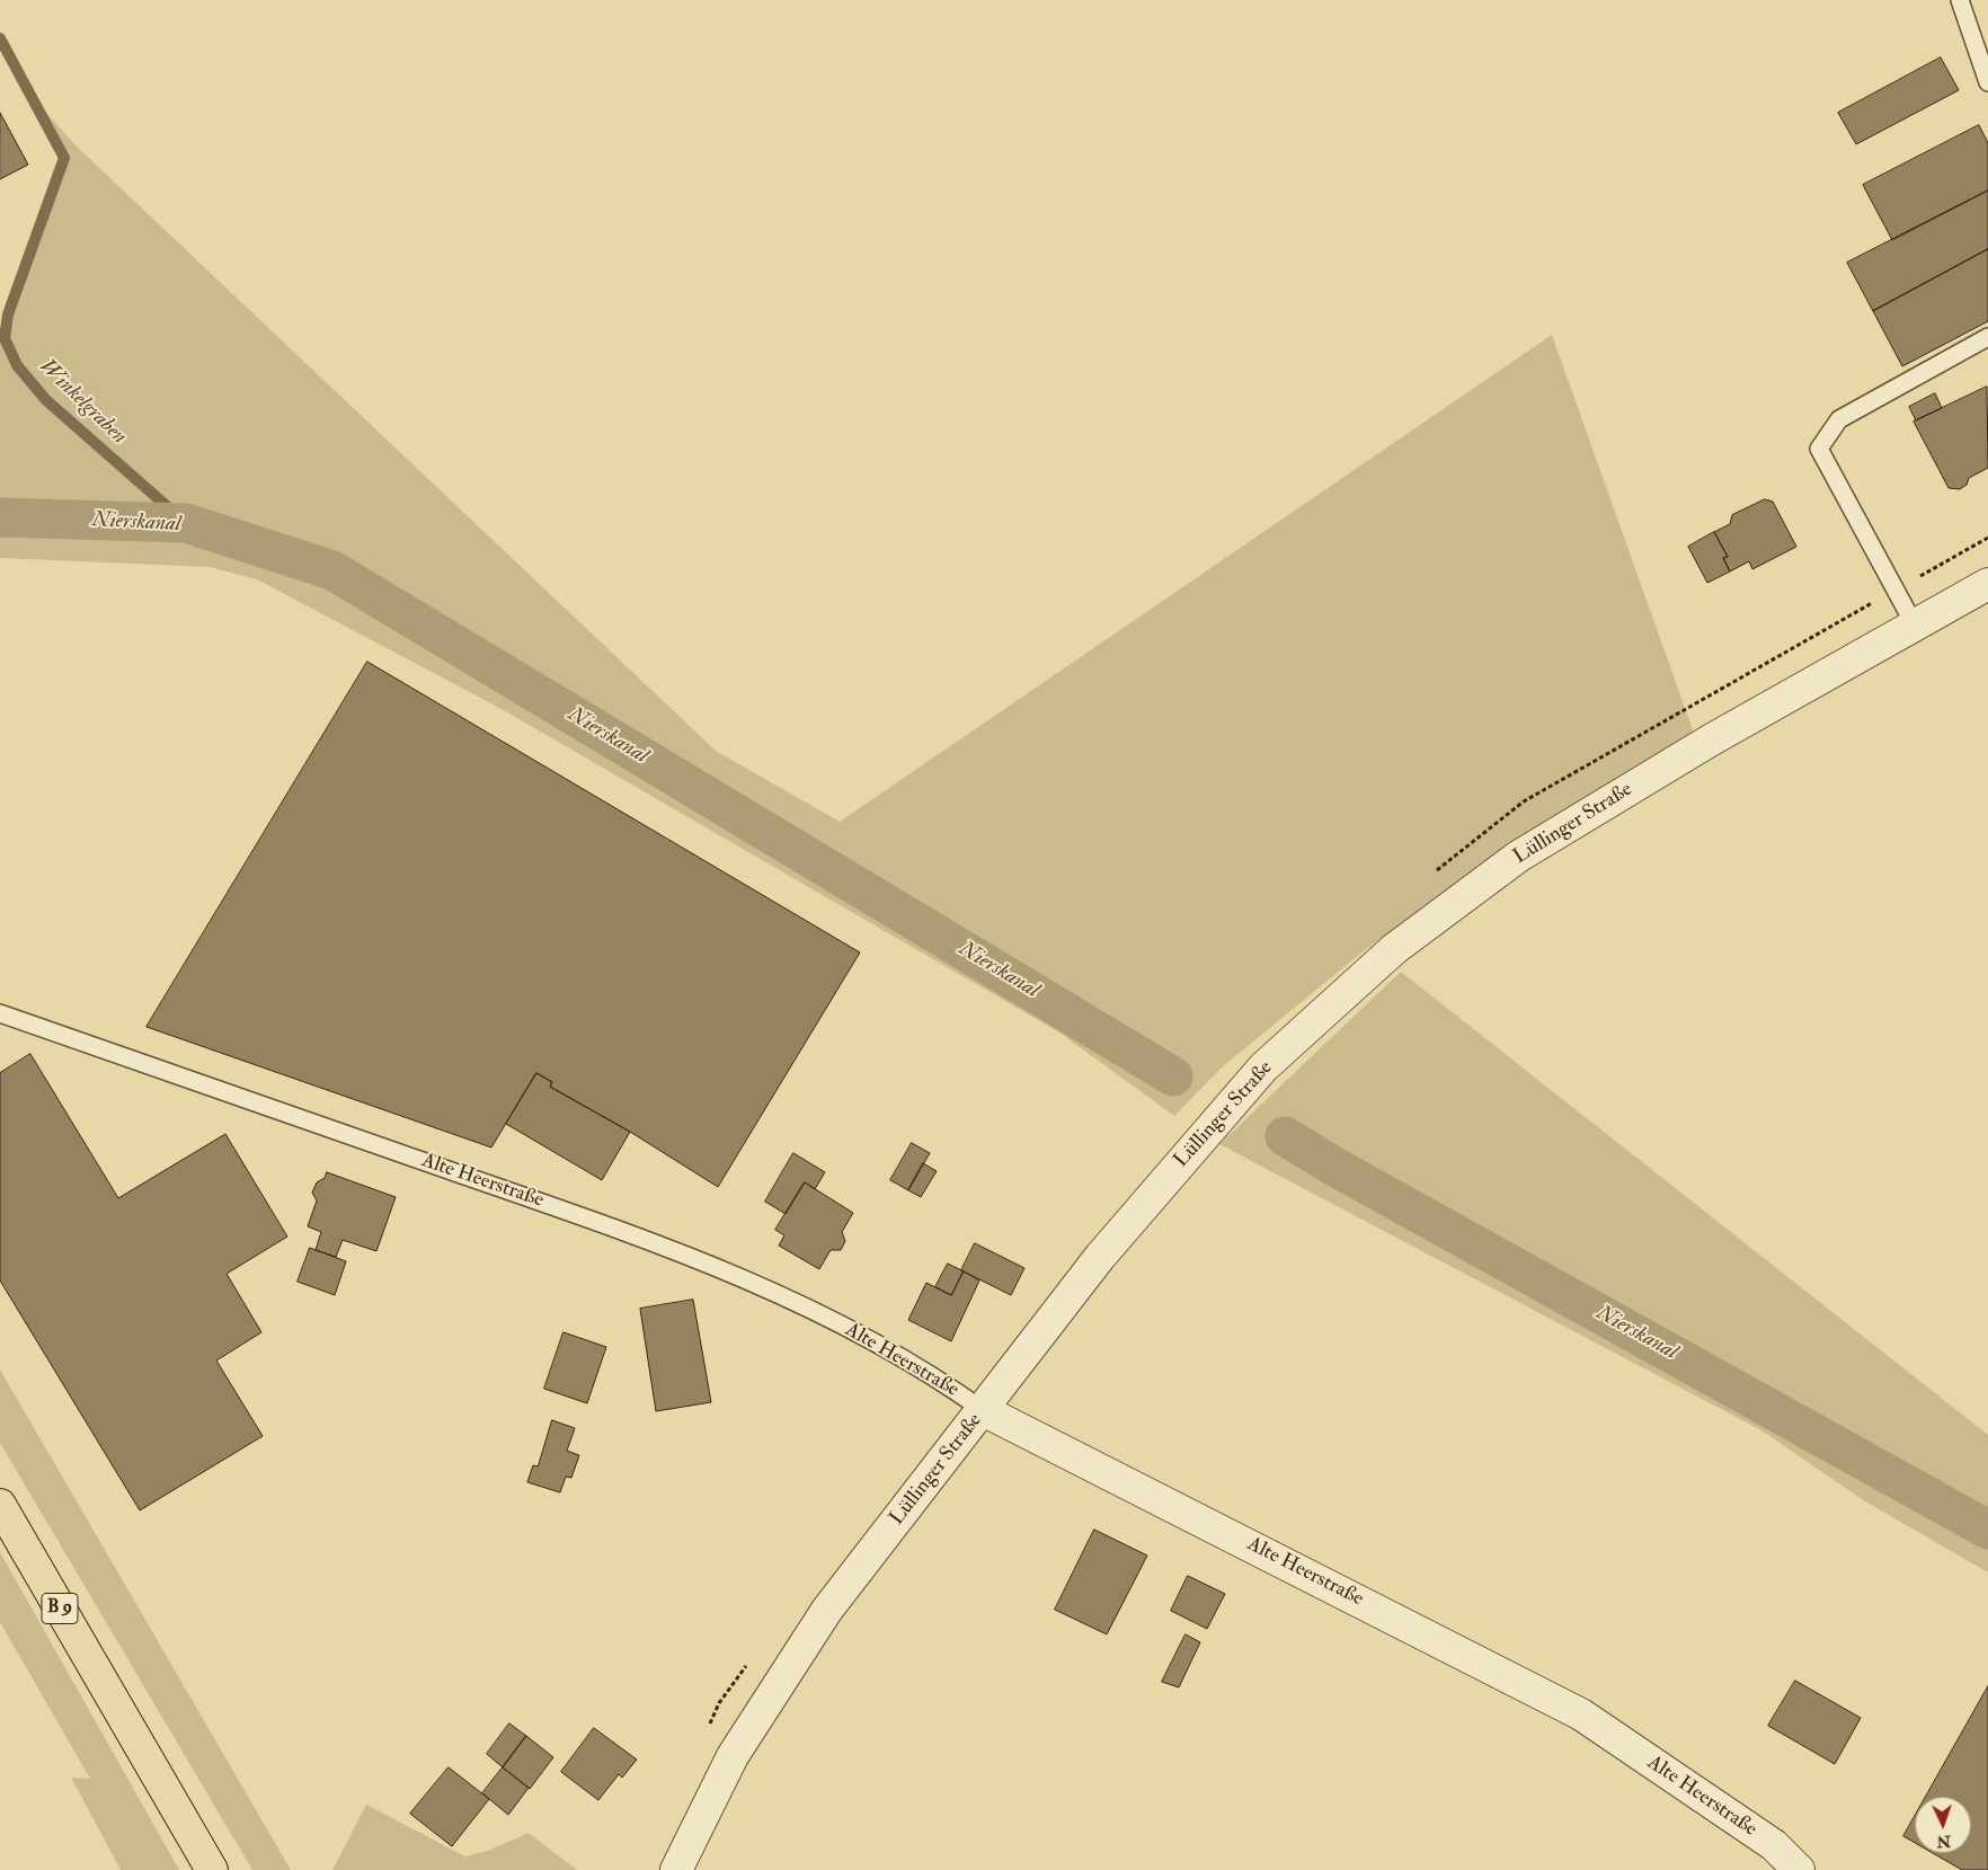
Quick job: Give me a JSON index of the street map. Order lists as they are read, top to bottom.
{
  "streets": {
    "main road": ["B 9"],
    "street": ["Lüllinger Straße", "Alte Heerstraße"]
  },
  "crossings": [
    ["Lüllinger Straße", "Alte Heerstraße"]
  ],
  "water": ["Winkelgraben", "Nierskanal"],
  "north": "bottom"
}
